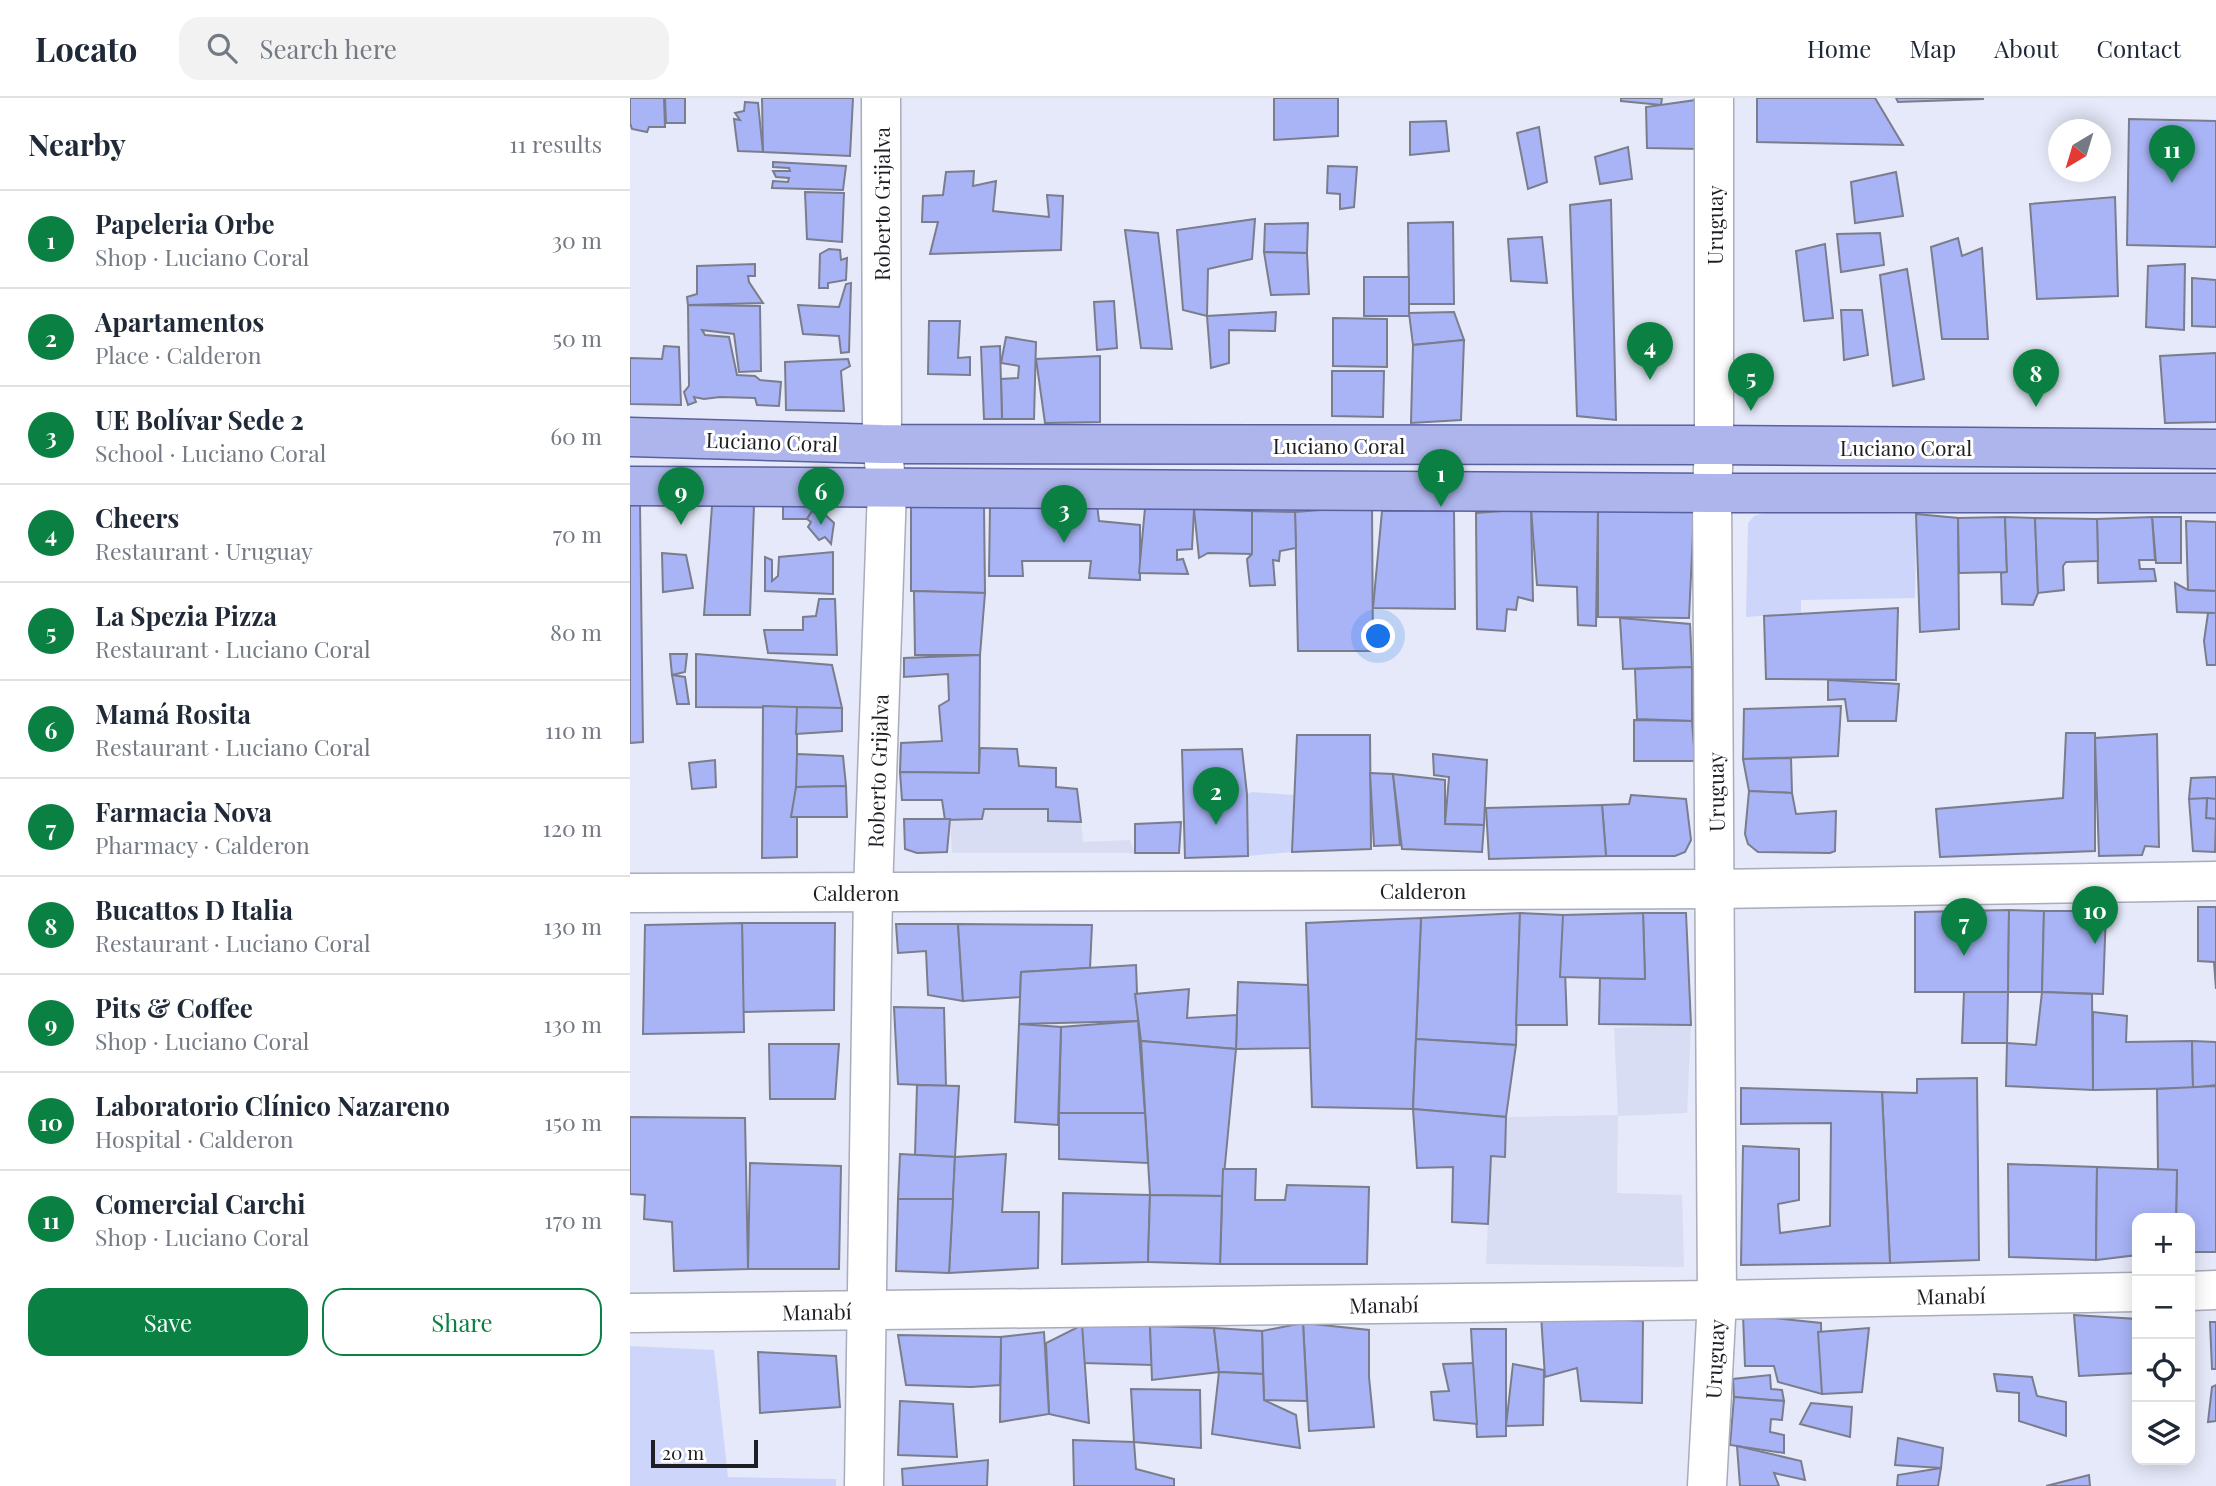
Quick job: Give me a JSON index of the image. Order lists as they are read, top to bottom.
{
  "streets": {
    "main road": ["Luciano Coral"],
    "street": [
      "Roberto Grijalva",
      "Uruguay",
      "Calderon",
      "Manabí"
    ]
  },
  "crossings": [
    ["Roberto Grijalva", "Luciano Coral"],
    ["Roberto Grijalva", "Calderon"],
    ["Roberto Grijalva", "Manabí"],
    ["Uruguay", "Luciano Coral"],
    ["Uruguay", "Calderon"],
    ["Uruguay", "Manabí"]
  ],
  "scale_bar": "20 m",
  "north": "bottom left",
  "page": {
    "header": "Locato",
    "search": "Search here",
    "nav": [
      "Home",
      "Map",
      "About",
      "Contact"
    ],
    "heading": ["Nearby", "11 results"],
    "pins": [
      "11",
      "4",
      "8",
      "5",
      "1",
      "6",
      "9",
      "3",
      "2",
      "10",
      "7"
    ],
    "list": [
      {
        "mark": "1",
        "name": "Papeleria Orbe",
        "note": "Shop · Luciano Coral",
        "value": "30 m"
      },
      {
        "mark": "2",
        "name": "Apartamentos",
        "note": "Place · Calderon",
        "value": "50 m"
      },
      {
        "mark": "3",
        "name": "UE Bolívar Sede 2",
        "note": "School · Luciano Coral",
        "value": "60 m"
      },
      {
        "mark": "4",
        "name": "Cheers",
        "note": "Restaurant · Uruguay",
        "value": "70 m"
      },
      {
        "mark": "5",
        "name": "La Spezia Pizza",
        "note": "Restaurant · Luciano Coral",
        "value": "80 m"
      },
      {
        "mark": "6",
        "name": "Mamá Rosita",
        "note": "Restaurant · Luciano Coral",
        "value": "110 m"
      },
      {
        "mark": "7",
        "name": "Farmacia Nova",
        "note": "Pharmacy · Calderon",
        "value": "120 m"
      },
      {
        "mark": "8",
        "name": "Bucattos D Italia",
        "note": "Restaurant · Luciano Coral",
        "value": "130 m"
      },
      {
        "mark": "9",
        "name": "Pits & Coffee",
        "note": "Shop · Luciano Coral",
        "value": "130 m"
      },
      {
        "mark": "10",
        "name": "Laboratorio Clínico Nazareno",
        "note": "Hospital · Calderon",
        "value": "150 m"
      },
      {
        "mark": "11",
        "name": "Comercial Carchi",
        "note": "Shop · Luciano Coral",
        "value": "170 m"
      }
    ],
    "map_buttons": ["+", "−"],
    "buttons": ["Save", "Share"],
    "scale": "20 m"
  }
}
